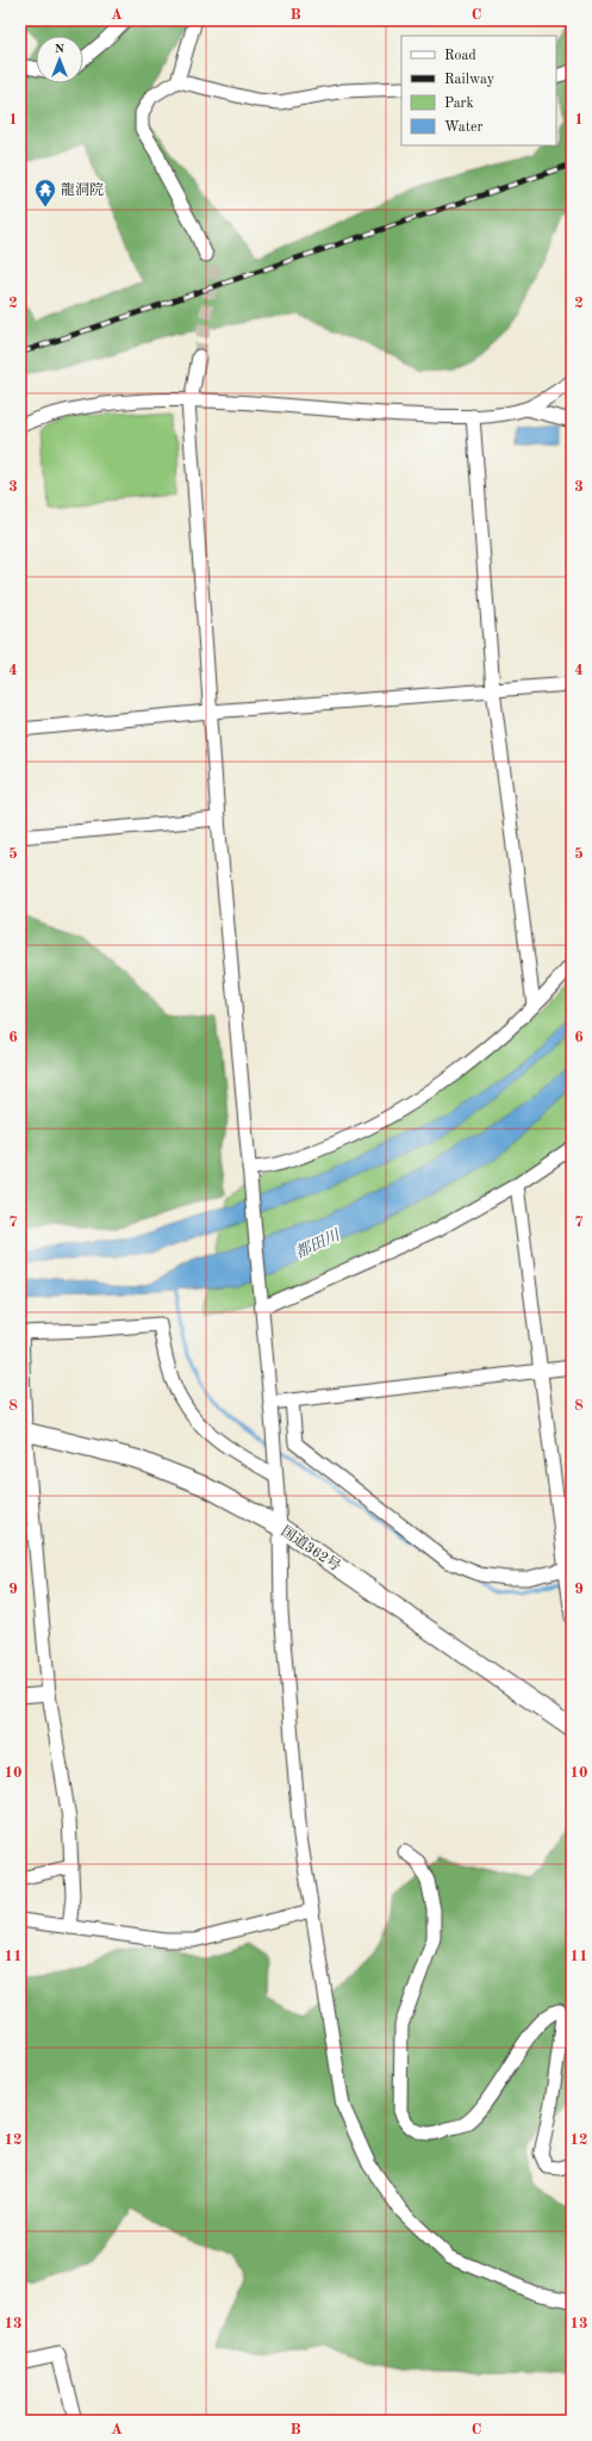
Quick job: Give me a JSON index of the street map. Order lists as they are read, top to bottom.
{
  "streets": {
    "highway": ["国道362号"]
  },
  "water": ["都田川"],
  "places": {
    "temple": ["龍洞院"]
  },
  "legend": [
    "Road",
    "Railway",
    "Park",
    "Water"
  ],
  "north": "top",
  "grid": {
    "columns": ["A", "B", "C"],
    "rows": [
      "1",
      "2",
      "3",
      "4",
      "5",
      "6",
      "7",
      "8",
      "9",
      "10",
      "11",
      "12",
      "13"
    ]
  }
}
